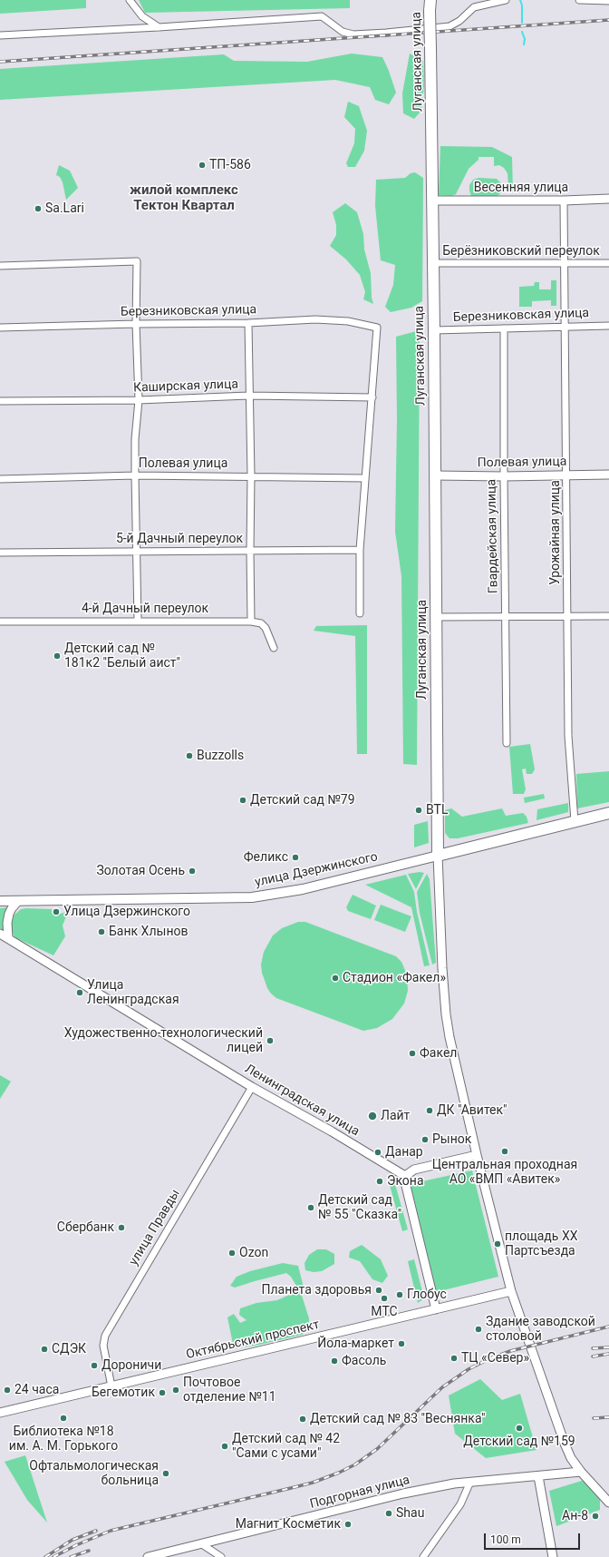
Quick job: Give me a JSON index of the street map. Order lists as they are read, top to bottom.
{
  "streets": {
    "highway": ["Луганская улица", "улица Дзержинского"],
    "street": [
      "Весенняя улица",
      "Берёзниковский переулок",
      "Березниковская улица",
      "Каширская улица",
      "Полевая улица",
      "Урожайная улица",
      "Гвардейская улица",
      "5-й Дачный переулок",
      "4-й Дачный переулок",
      "Ленинградская улица",
      "улица Правды",
      "Октябрьский проспект",
      "Подгорная улица"
    ]
  },
  "crossings": [
    ["Луганская улица", "Весенняя улица"],
    ["Луганская улица", "Берёзниковский переулок"],
    ["Луганская улица", "Березниковская улица"],
    ["Луганская улица", "Полевая улица"],
    ["Луганская улица", "улица Дзержинского"],
    ["Луганская улица", "Октябрьский проспект"],
    ["Луганская улица", "Подгорная улица"],
    ["Весенняя улица", "Урожайная улица"],
    ["Берёзниковский переулок", "Урожайная улица"],
    ["Березниковская улица", "Каширская улица"],
    ["Березниковская улица", "Урожайная улица"],
    ["Березниковская улица", "Гвардейская улица"],
    ["Полевая улица", "Урожайная улица"],
    ["Полевая улица", "Гвардейская улица"],
    ["Урожайная улица", "улица Дзержинского"],
    ["Ленинградская улица", "улица Правды"],
    ["улица Правды", "Октябрьский проспект"]
  ],
  "districts": ["жилой комплекс Тектон Квартал"],
  "places": [
    "ТП-586",
    "Sa.Lari",
    "Детский сад № 181к2 \"Белый аист\"",
    "Buzzolls",
    "Детский сад №79",
    "BTL",
    "Феликс",
    "Золотая Осень",
    "Улица Дзержинского",
    "Банк Хлынов",
    "Стадион «Факел»",
    "Улица Ленинградская",
    "Художественно-технологический лицей",
    "Факел",
    "ДК \"Авитек\"",
    "Лайт",
    "Рынок",
    "Центральная проходная АО «ВМП «Авитек»",
    "Данар",
    "Экона",
    "Детский сад № 55 \"Сказка\"",
    "Сбербанк",
    "площадь XX Партсъезда",
    "Ozon",
    "Планета здоровья",
    "Глобус",
    "МТС",
    "Здание заводской столовой",
    "Йола-маркет",
    "СДЭК",
    "ТЦ «Север»",
    "Фасоль",
    "Дороничи",
    "24 часа",
    "Почтовое отделение №11",
    "Бегемотик",
    "Библиотека №18 им. А. М. Горького",
    "Детский сад № 83 \"Веснянка\"",
    "Детский сад №159",
    "Детский сад № 42 \"Сами с усами\"",
    "Офтальмологическая больница",
    "Shau",
    "Ан-8",
    "Магнит Косметик"
  ],
  "scale_bar": "100 m"
}
